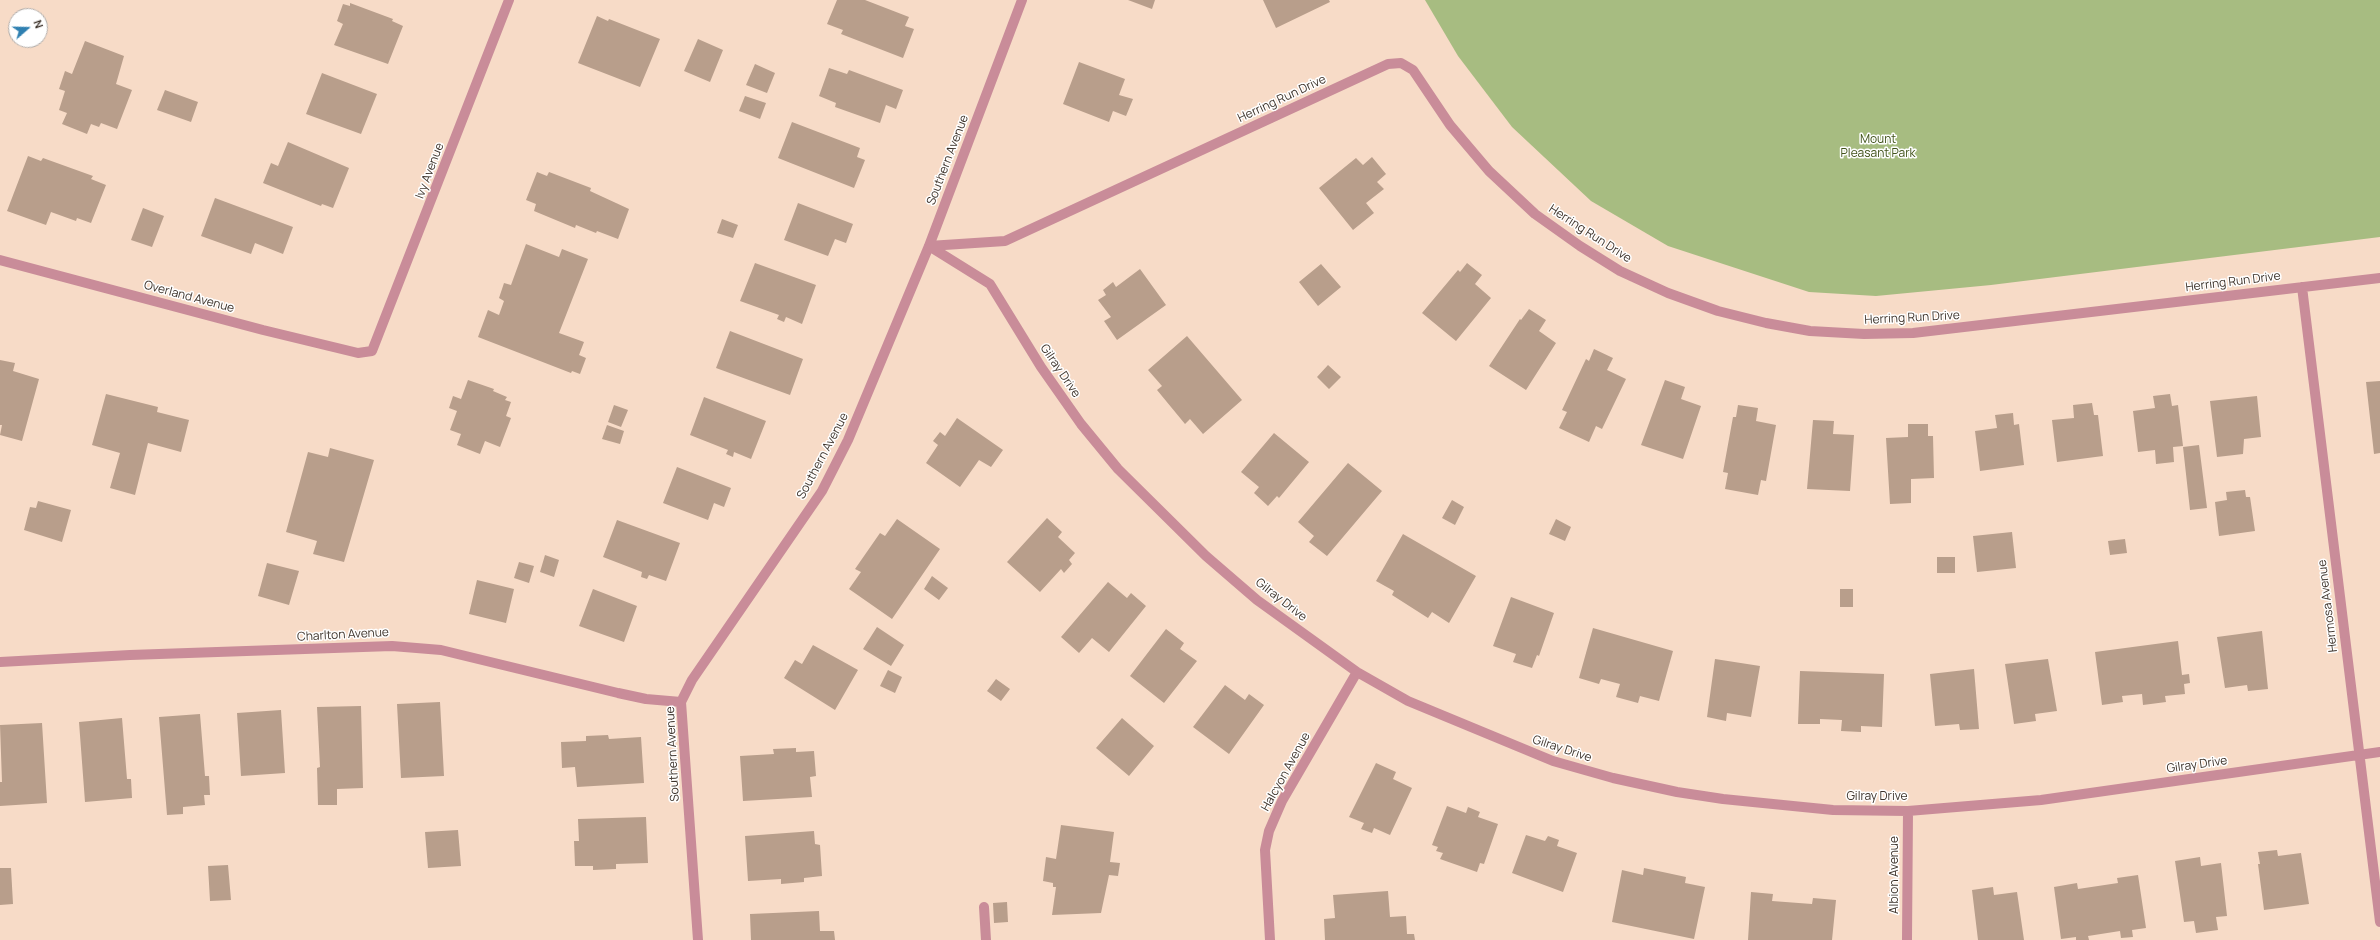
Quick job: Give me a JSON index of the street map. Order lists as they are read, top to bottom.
{
  "streets": {
    "street": [
      "Herring Run Drive",
      "Southern Avenue",
      "Ivy Avenue",
      "Overland Avenue",
      "Gilray Drive",
      "Hermosa Avenue",
      "Charlton Avenue",
      "Halcyon Avenue",
      "Albion Avenue"
    ]
  },
  "crossings": [
    ["Herring Run Drive", "Southern Avenue"],
    ["Herring Run Drive", "Gilray Drive"],
    ["Herring Run Drive", "Hermosa Avenue"],
    ["Southern Avenue", "Gilray Drive"],
    ["Southern Avenue", "Charlton Avenue"],
    ["Ivy Avenue", "Overland Avenue"],
    ["Gilray Drive", "Hermosa Avenue"],
    ["Gilray Drive", "Halcyon Avenue"],
    ["Gilray Drive", "Albion Avenue"]
  ],
  "parks": ["Mount Pleasant Park"],
  "north": "right"
}
